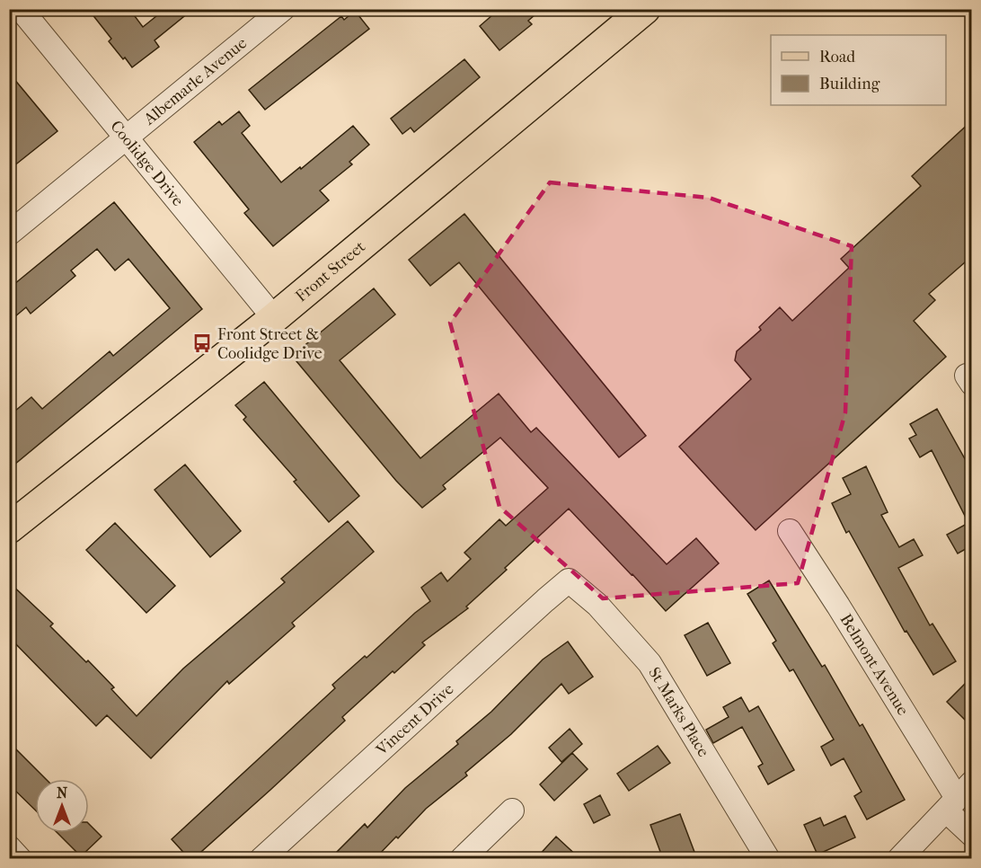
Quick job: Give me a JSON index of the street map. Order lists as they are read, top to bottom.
{
  "streets": {
    "main road": ["Front Street"],
    "street": [
      "Albemarle Avenue",
      "Coolidge Drive",
      "Belmont Avenue",
      "St Marks Place",
      "Vincent Drive"
    ]
  },
  "crossings": [
    ["Albemarle Avenue", "Coolidge Drive"],
    ["Coolidge Drive", "Front Street"],
    ["St Marks Place", "Vincent Drive"]
  ],
  "places": {
    "bus stop": ["Front Street & Coolidge Drive"]
  },
  "legend": ["Road", "Building"],
  "north": "top"
}
